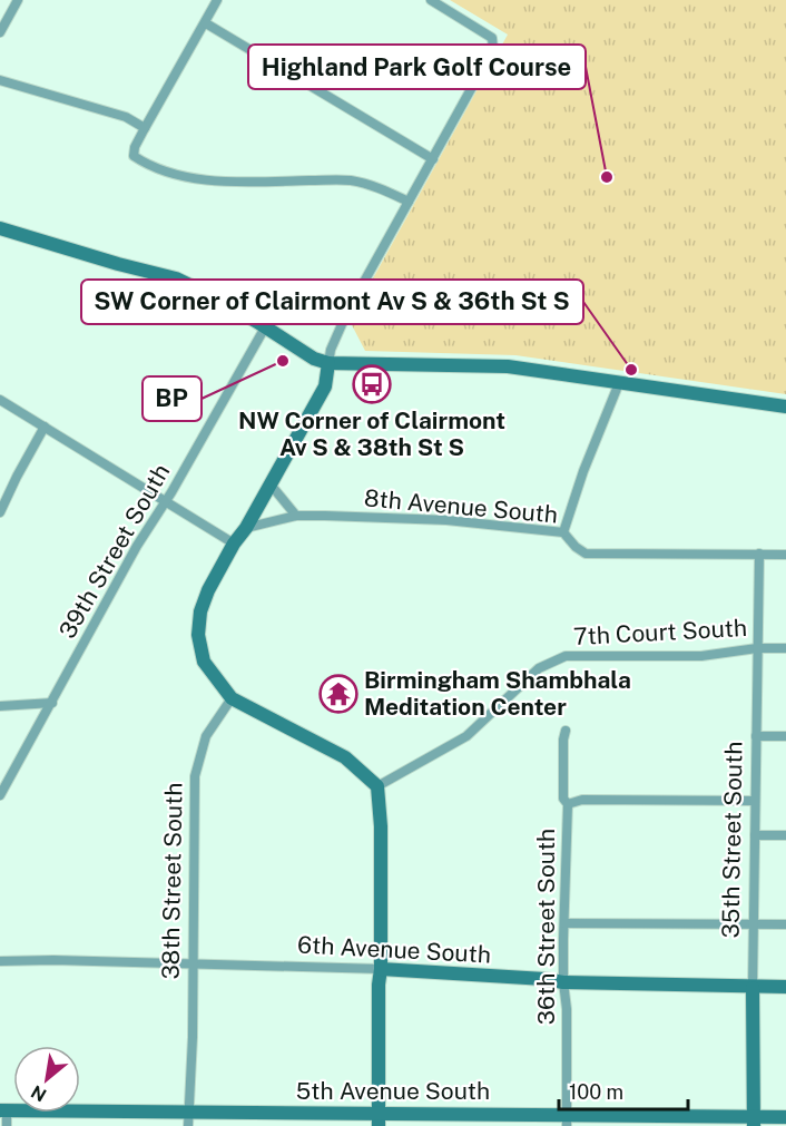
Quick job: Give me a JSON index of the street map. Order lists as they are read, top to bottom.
{
  "streets": {
    "street": [
      "8th Avenue South",
      "39th Street South",
      "7th Court South",
      "35th Street South",
      "38th Street South",
      "36th Street South",
      "6th Avenue South",
      "5th Avenue South"
    ]
  },
  "crossings": [
    ["8th Avenue South", "35th Street South"],
    ["7th Court South", "35th Street South"],
    ["35th Street South", "6th Avenue South"],
    ["35th Street South", "5th Avenue South"],
    ["38th Street South", "6th Avenue South"],
    ["38th Street South", "5th Avenue South"],
    ["36th Street South", "6th Avenue South"],
    ["36th Street South", "5th Avenue South"]
  ],
  "places": {
    "other": ["Highland Park Golf Course", "BP", "SW Corner of Clairmont Av S & 36th St S"],
    "bus stop": ["NW Corner of Clairmont Av S & 38th St S"],
    "temple": ["Birmingham Shambhala Meditation Center"]
  },
  "scale_bar": "100 m",
  "north": "bottom left"
}
